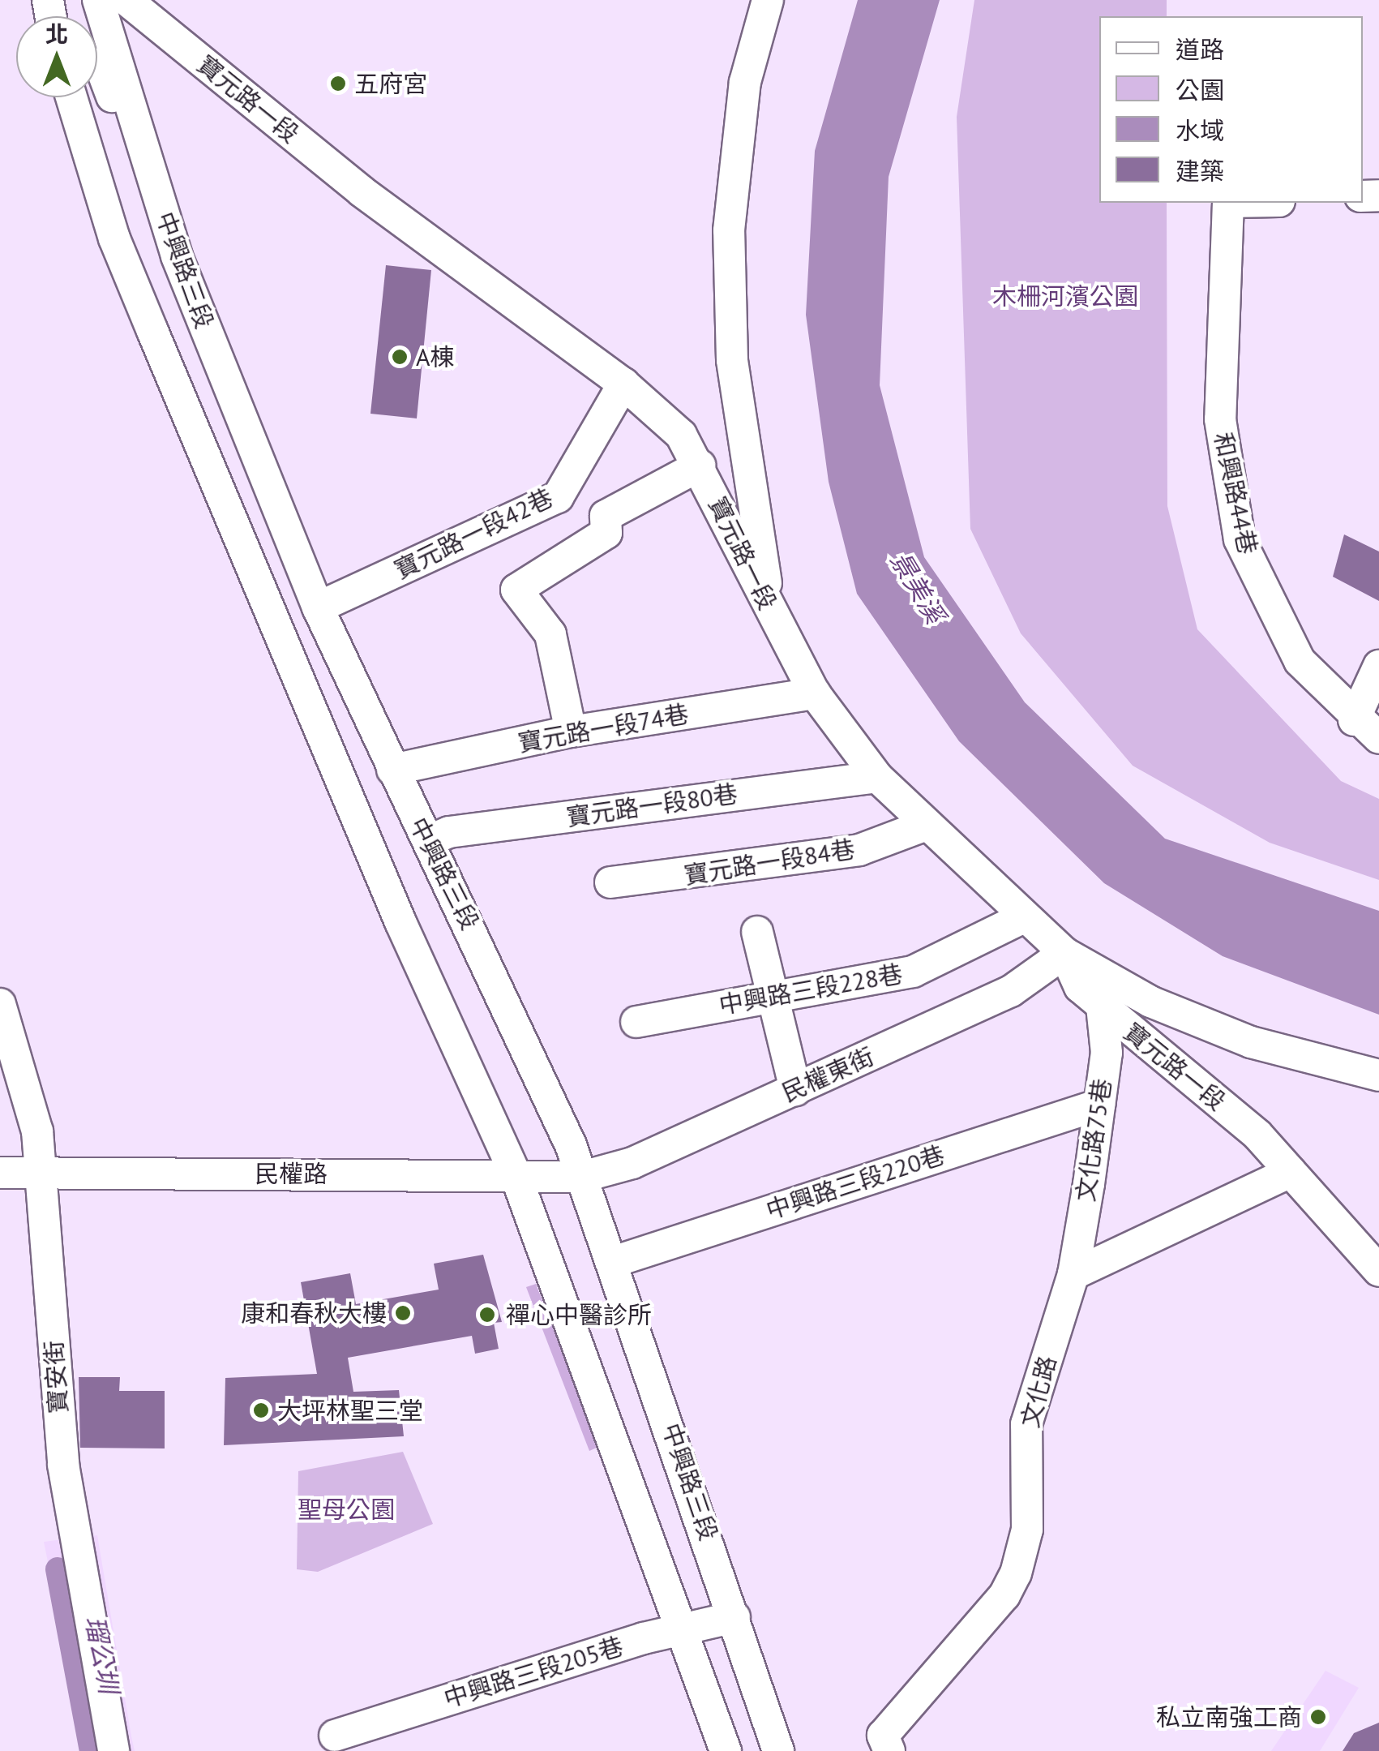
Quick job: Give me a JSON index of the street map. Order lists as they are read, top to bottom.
{
  "streets": {
    "street": [
      "寶元路一段",
      "中興路三段",
      "和興路44巷",
      "寶元路一段42巷",
      "寶元路一段74巷",
      "寶元路一段80巷",
      "寶元路一段84巷",
      "中興路三段228巷",
      "民權東街",
      "文化路75巷",
      "民權路",
      "中興路三段220巷",
      "寶安街",
      "文化路",
      "中興路三段205巷"
    ]
  },
  "crossings": [
    ["寶元路一段", "寶元路一段42巷"],
    ["寶元路一段", "寶元路一段74巷"],
    ["寶元路一段", "寶元路一段80巷"],
    ["寶元路一段", "寶元路一段84巷"],
    ["寶元路一段", "中興路三段228巷"],
    ["寶元路一段", "民權東街"],
    ["寶元路一段", "文化路75巷"],
    ["中興路三段", "寶元路一段42巷"],
    ["中興路三段", "寶元路一段74巷"],
    ["中興路三段", "寶元路一段80巷"],
    ["中興路三段", "民權東街"],
    ["中興路三段", "民權路"],
    ["中興路三段", "中興路三段220巷"],
    ["中興路三段", "中興路三段205巷"],
    ["民權東街", "民權路"],
    ["文化路75巷", "中興路三段220巷"],
    ["文化路75巷", "文化路"],
    ["民權路", "寶安街"]
  ],
  "water": ["景美溪", "瑠公圳"],
  "parks": ["木柵河濱公園", "聖母公園"],
  "places": [
    "五府宮",
    "A棟",
    "康和春秋大樓",
    "禪心中醫診所",
    "大坪林聖三堂",
    "私立南強工商"
  ],
  "legend": [
    "道路",
    "公園",
    "水域",
    "建築"
  ],
  "north": "top"
}
